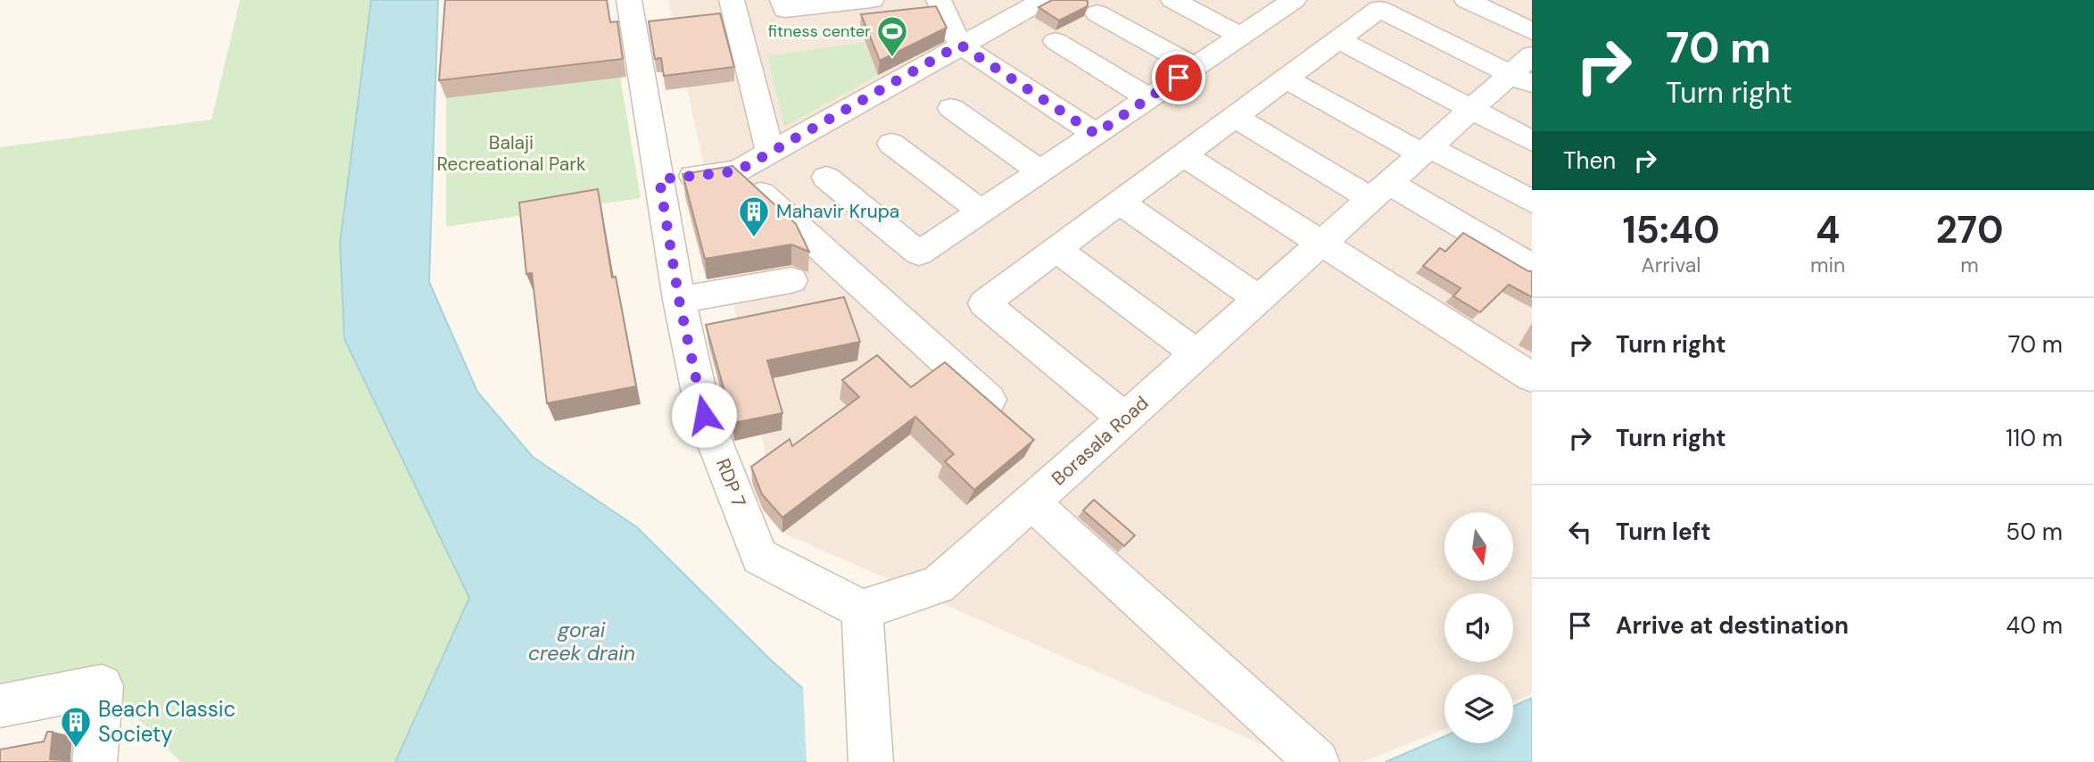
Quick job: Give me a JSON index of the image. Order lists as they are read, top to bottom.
{
  "streets": {
    "street": ["Borasala Road", "RDP 7"]
  },
  "crossings": [
    ["Borasala Road", "RDP 7"]
  ],
  "water": ["gorai creek drain"],
  "parks": ["Balaji Recreational Park"],
  "places": {
    "sports": ["fitness center"],
    "building": ["Mahavir Krupa", "Beach Classic Society"]
  },
  "north": "bottom",
  "page": {
    "turn": ["70 m", "Turn right"],
    "then": "Then",
    "eta": [
      "15:40",
      "Arrival",
      "4",
      "min",
      "270",
      "m"
    ],
    "list": [
      {
        "name": "Turn right",
        "value": "70 m"
      },
      {
        "name": "Turn right",
        "value": "110 m"
      },
      {
        "name": "Turn left",
        "value": "50 m"
      },
      {
        "name": "Arrive at destination",
        "value": "40 m"
      }
    ]
  }
}
